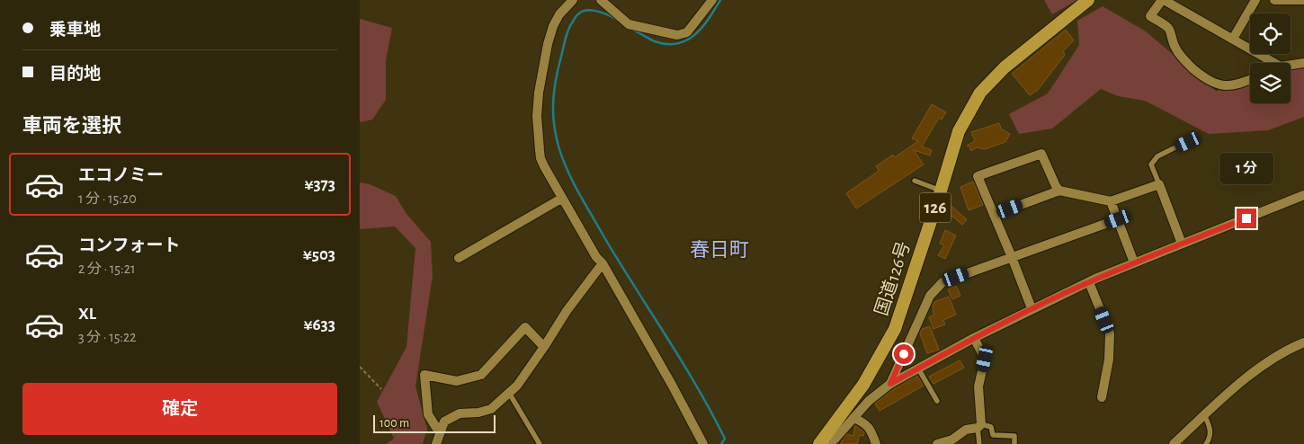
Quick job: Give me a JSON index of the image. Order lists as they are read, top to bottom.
{
  "streets": {
    "highway": ["126", "国道126号"]
  },
  "districts": ["春日町"],
  "scale_bar": "100 m",
  "page": {
    "banner": ["乗車地", "目的地"],
    "heading": "車両を選択",
    "list": [
      {
        "name": "エコノミー",
        "note": "1 分 · 15:20",
        "value": "¥373"
      },
      {
        "name": "コンフォート",
        "note": "2 分 · 15:21",
        "value": "¥503"
      },
      {
        "name": "XL",
        "note": "3 分 · 15:22",
        "value": "¥633"
      }
    ],
    "bubble": "1 分",
    "buttons": "確定",
    "scale": "100 m"
  }
}
